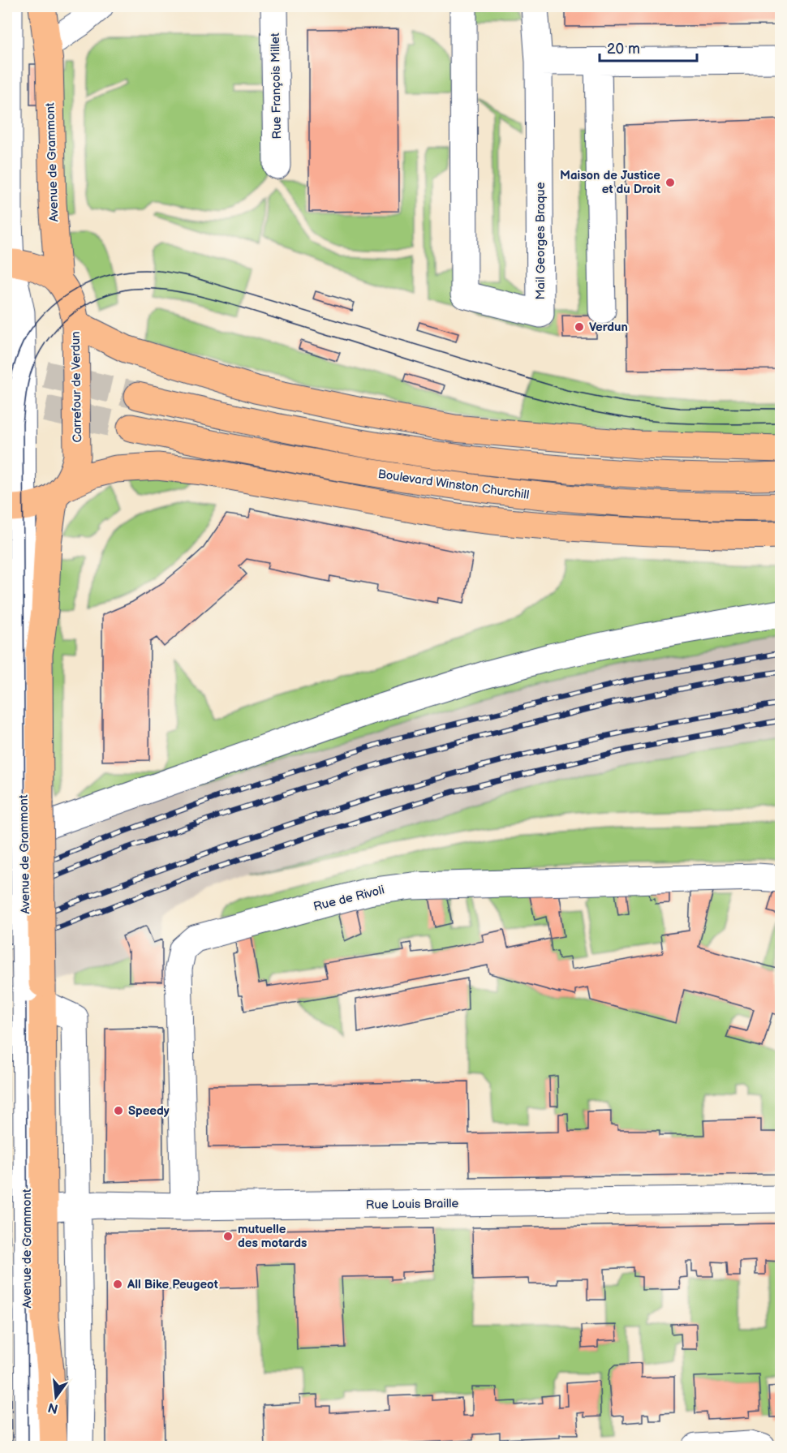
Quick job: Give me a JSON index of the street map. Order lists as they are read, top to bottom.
{
  "streets": {
    "main road": ["Avenue de Grammont", "Carrefour de Verdun", "Boulevard Winston Churchill"],
    "street": [
      "Rue François Millet",
      "Mail Georges Braque",
      "Rue de Rivoli",
      "Rue Louis Braille"
    ]
  },
  "crossings": [
    ["Avenue de Grammont", "Carrefour de Verdun"],
    ["Avenue de Grammont", "Rue Louis Braille"],
    ["Rue de Rivoli", "Rue Louis Braille"]
  ],
  "places": [
    "Maison de Justice et du Droit",
    "Verdun",
    "Speedy",
    "mutuelle des motards",
    "All Bike Peugeot"
  ],
  "scale_bar": "20 m",
  "north": "bottom"
}
